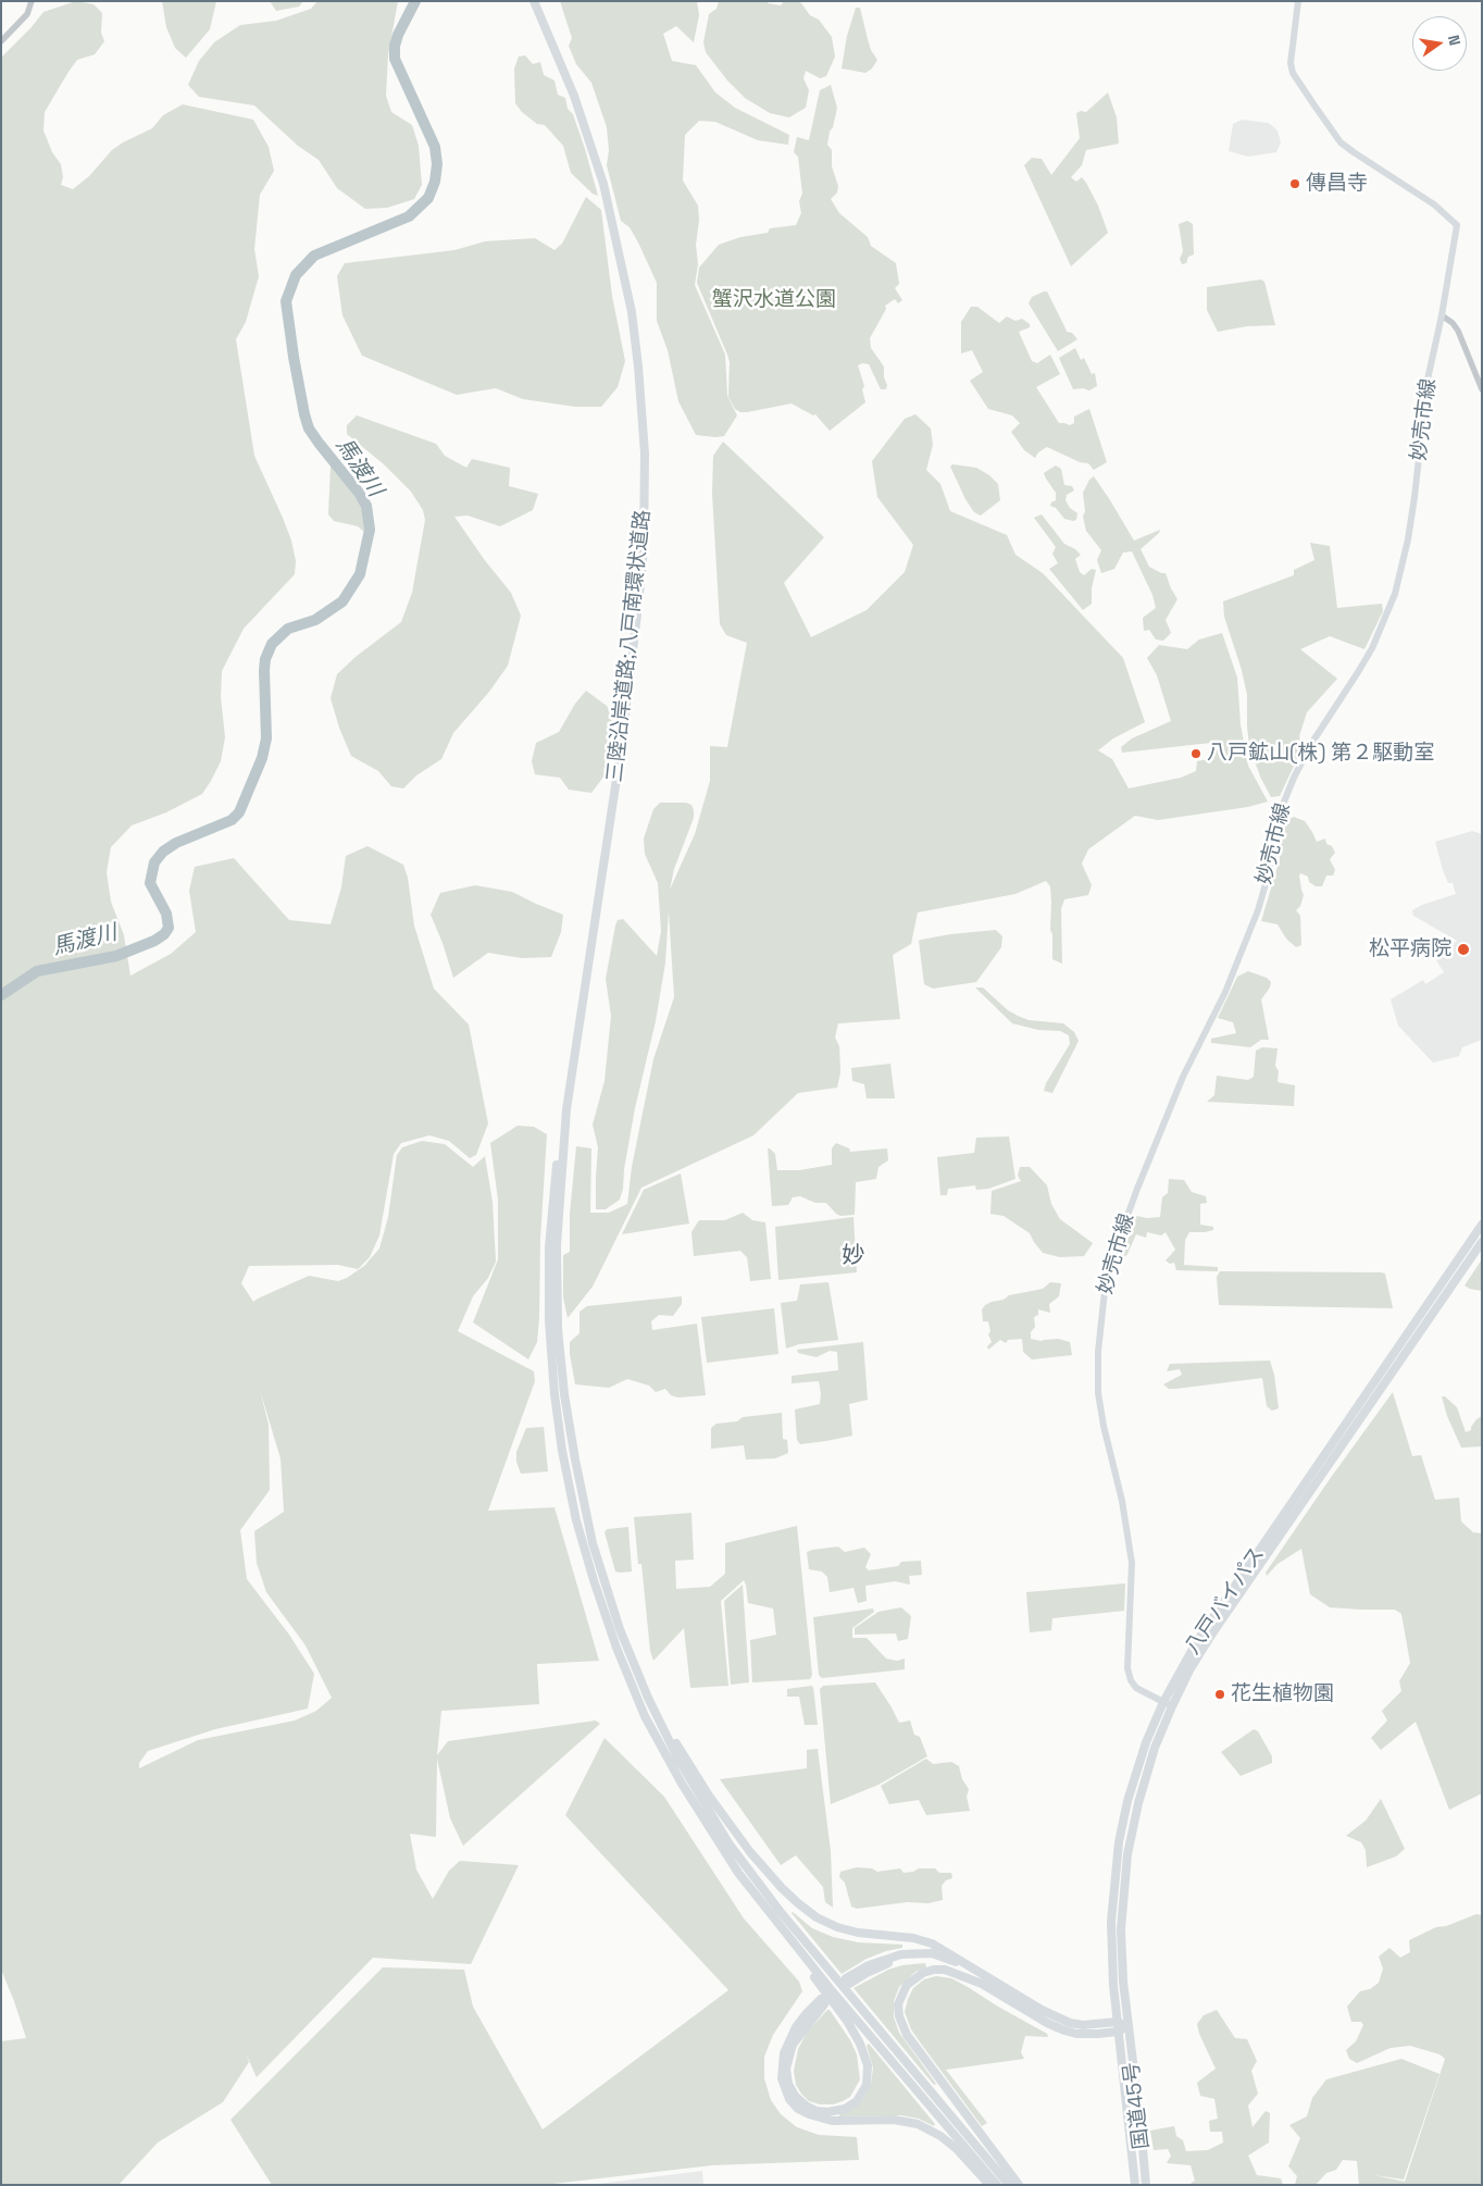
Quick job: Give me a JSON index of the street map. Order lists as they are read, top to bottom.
{
  "streets": {
    "highway": ["三陸沿岸道路;八戸南環状道路", "八戸バイパス", "国道45号"],
    "main road": ["妙売市線"]
  },
  "crossings": [
    ["妙売市線", "八戸バイパス"],
    ["八戸バイパス", "国道45号"]
  ],
  "districts": ["妙"],
  "water": ["馬渡川"],
  "parks": ["蟹沢水道公園"],
  "places": [
    "傳昌寺",
    "八戸鉱山(株) 第２駆動室",
    "松平病院",
    "花生植物園"
  ],
  "north": "right"
}
